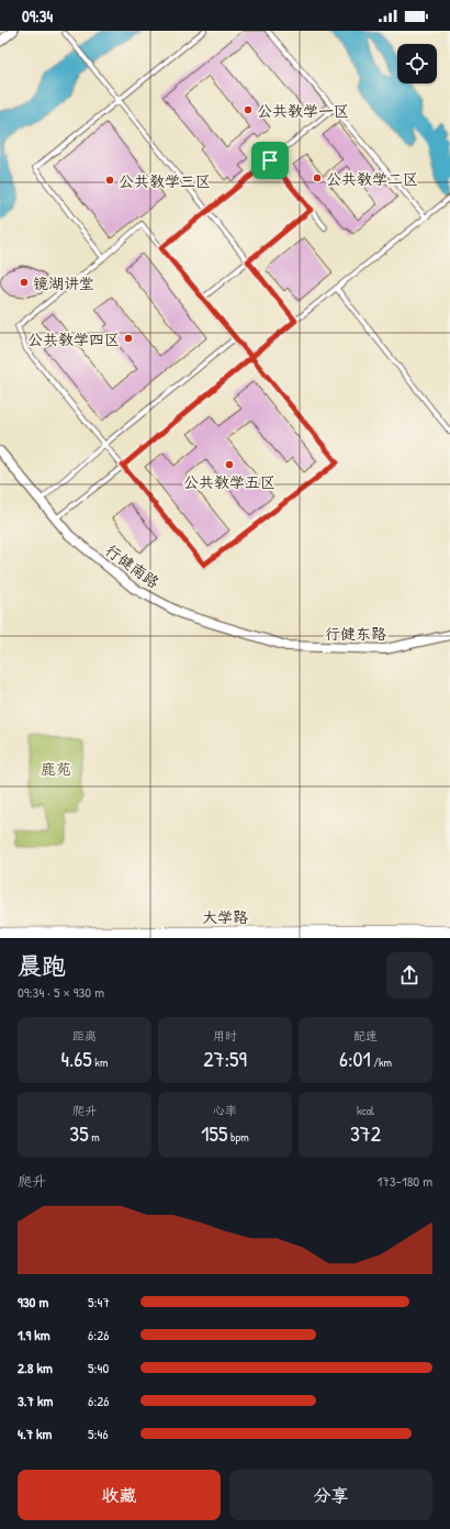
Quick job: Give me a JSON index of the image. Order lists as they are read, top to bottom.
{
  "streets": {
    "highway": ["大学路"],
    "street": ["行健南路", "行健东路"]
  },
  "crossings": [
    ["行健南路", "行健东路"]
  ],
  "parks": ["鹿苑"],
  "places": [
    "公共教学一区",
    "公共教学二区",
    "公共教学三区",
    "镜湖讲堂",
    "公共教学四区",
    "公共教学五区"
  ],
  "page": {
    "status": "09:34",
    "heading": ["晨跑", "09:34 · 5 × 930 m"],
    "stats": [
      ["距离", "4.65 km"],
      ["用时", "27:59"],
      ["配速", "6:01 /km"],
      ["爬升", "35 m"],
      ["心率", "155 bpm"],
      ["kcal", "372"]
    ],
    "chart": ["爬升", "173–180 m"],
    "list": [
      {
        "name": "930 m",
        "note": "5:47"
      },
      {
        "name": "1.9 km",
        "note": "6:26"
      },
      {
        "name": "2.8 km",
        "note": "5:40"
      },
      {
        "name": "3.7 km",
        "note": "6:26"
      },
      {
        "name": "4.7 km",
        "note": "5:46"
      }
    ],
    "buttons": ["收藏", "分享"]
  }
}
